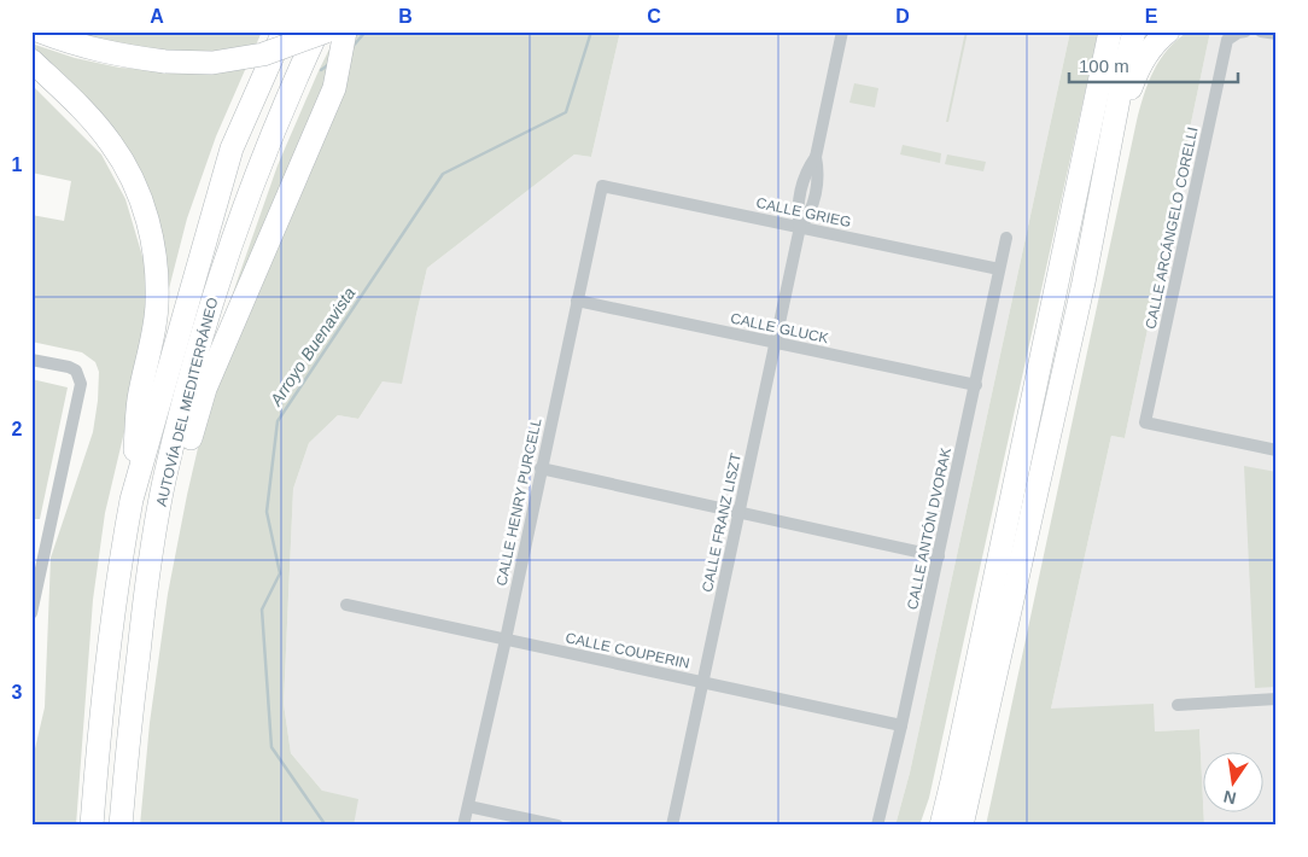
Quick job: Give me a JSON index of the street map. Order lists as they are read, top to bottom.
{
  "streets": {
    "highway": ["AUTOVÍA DEL MEDITERRÁNEO"],
    "street": [
      "CALLE GRIEG",
      "CALLE ARCÁNGELO CORELLI",
      "CALLE GLUCK",
      "CALLE HENRY PURCELL",
      "CALLE FRANZ LISZT",
      "CALLE ANTÓN DVORAK",
      "CALLE COUPERIN"
    ]
  },
  "crossings": [
    ["CALLE GRIEG", "CALLE HENRY PURCELL"],
    ["CALLE GRIEG", "CALLE FRANZ LISZT"],
    ["CALLE GRIEG", "CALLE ANTÓN DVORAK"],
    ["CALLE GLUCK", "CALLE HENRY PURCELL"],
    ["CALLE GLUCK", "CALLE FRANZ LISZT"],
    ["CALLE GLUCK", "CALLE ANTÓN DVORAK"],
    ["CALLE HENRY PURCELL", "CALLE COUPERIN"],
    ["CALLE FRANZ LISZT", "CALLE COUPERIN"],
    ["CALLE ANTÓN DVORAK", "CALLE COUPERIN"]
  ],
  "water": ["Arroyo Buenavista"],
  "scale_bar": "100 m",
  "north": "bottom",
  "grid": {
    "columns": [
      "A",
      "B",
      "C",
      "D",
      "E"
    ],
    "rows": ["1", "2", "3"]
  }
}
